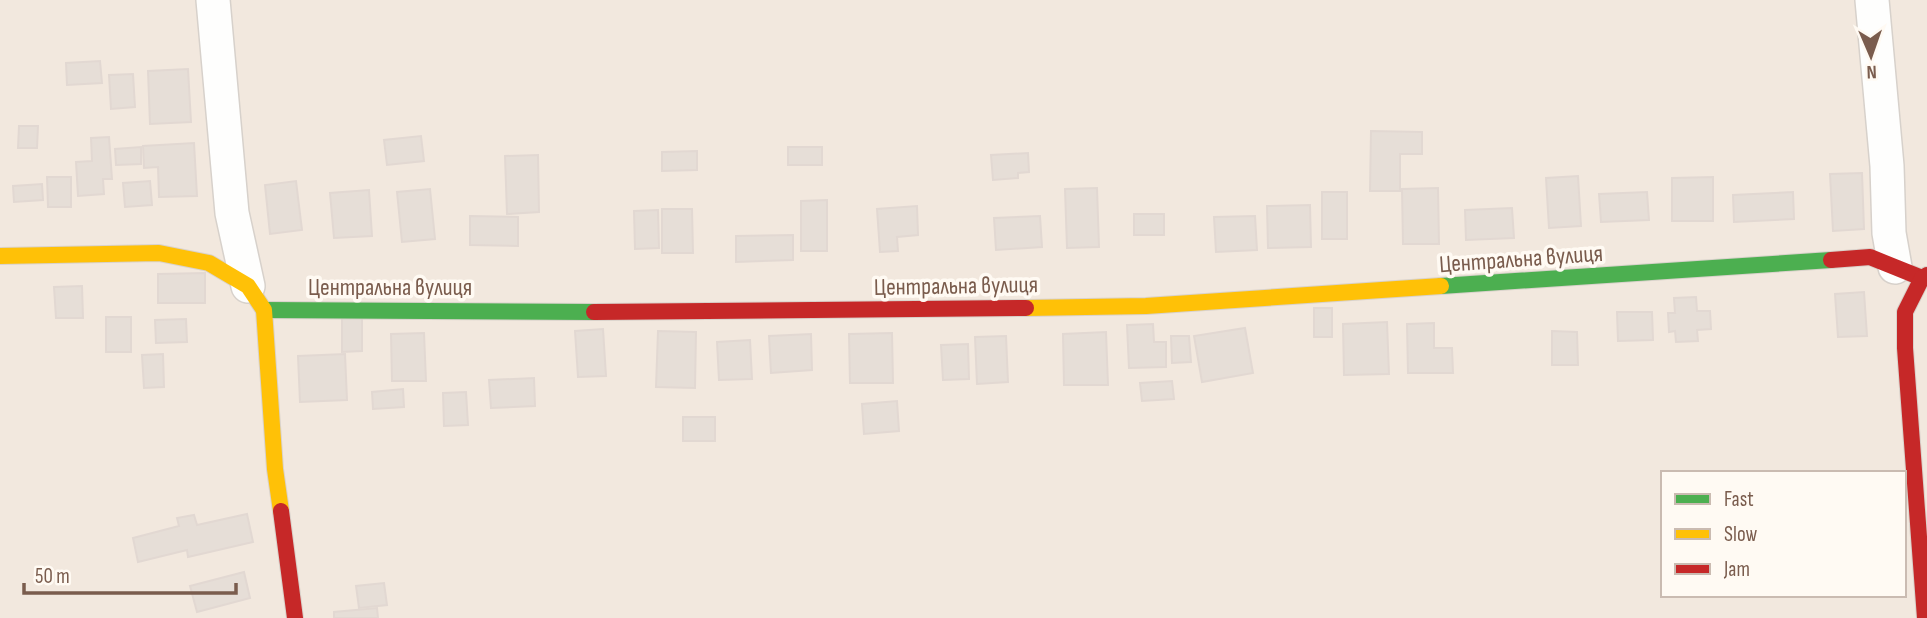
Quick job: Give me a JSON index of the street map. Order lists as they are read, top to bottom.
{
  "streets": {
    "street": ["Центральна вулиця"]
  },
  "legend": ["Fast", "Slow", "Jam"],
  "scale_bar": "50 m",
  "north": "bottom"
}
